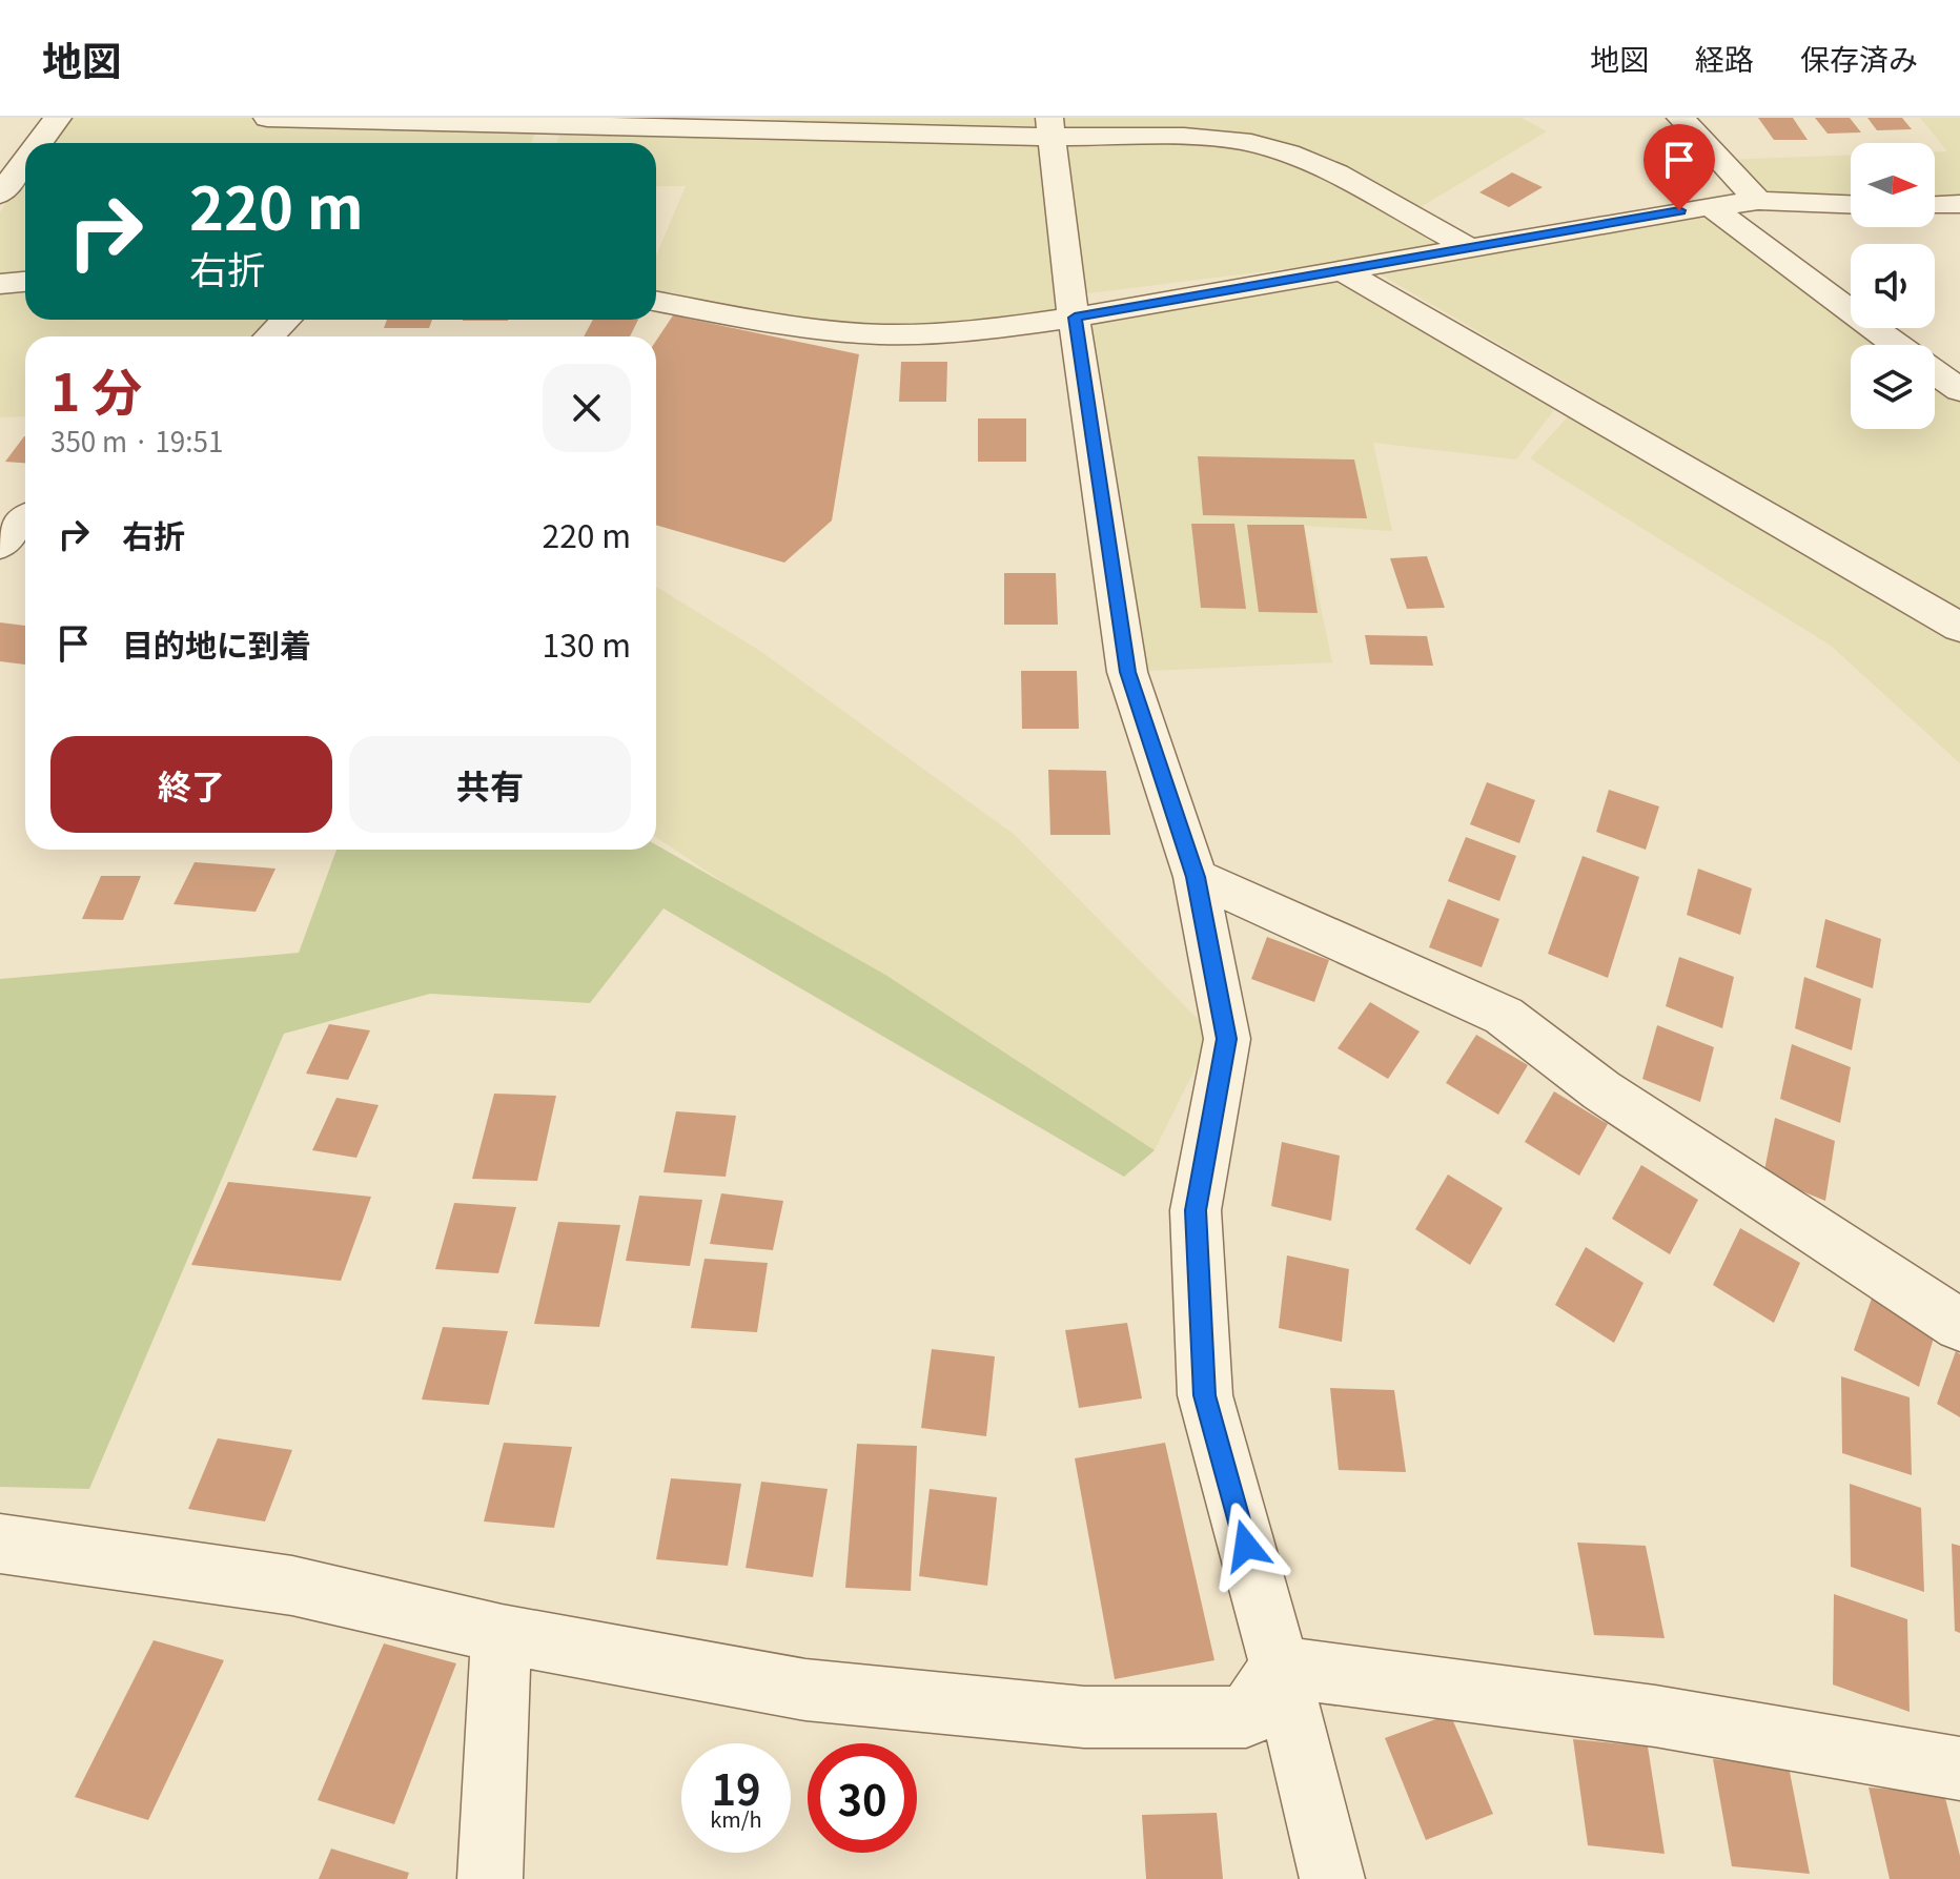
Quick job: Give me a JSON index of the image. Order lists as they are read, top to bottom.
{
  "north": "right",
  "page": {
    "header": "地図",
    "nav": ["地図", "経路", "保存済み"],
    "turn": ["220 m", "右折"],
    "heading": ["1 分", "350 m · 19:51"],
    "list": [
      {
        "name": "右折",
        "value": "220 m"
      },
      {
        "name": "目的地に到着",
        "value": "130 m"
      }
    ],
    "buttons": ["終了", "共有"],
    "speed": "19 km/h",
    "limit": "30"
  }
}
